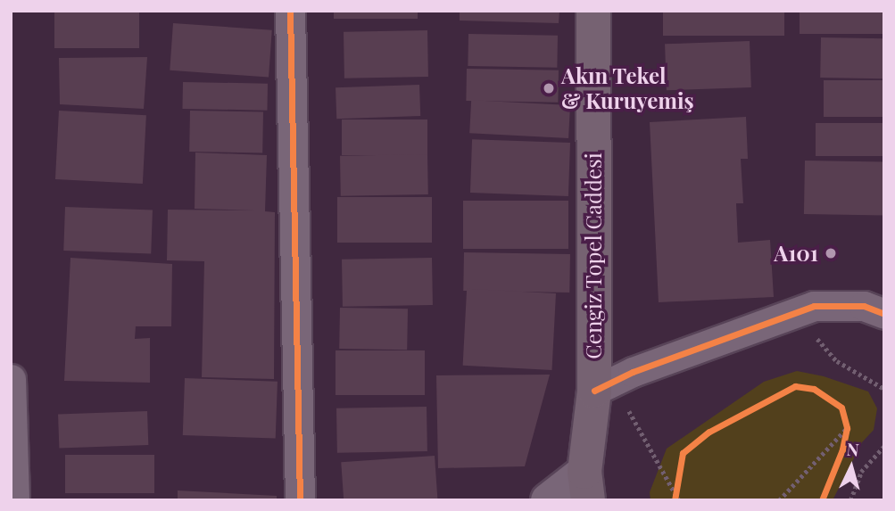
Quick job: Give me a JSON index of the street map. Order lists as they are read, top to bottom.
{
  "streets": {
    "main road": ["Cengiz Topel Caddesi"]
  },
  "places": ["Akın Tekel & Kuruyemiş", "A101"],
  "north": "top"
}
